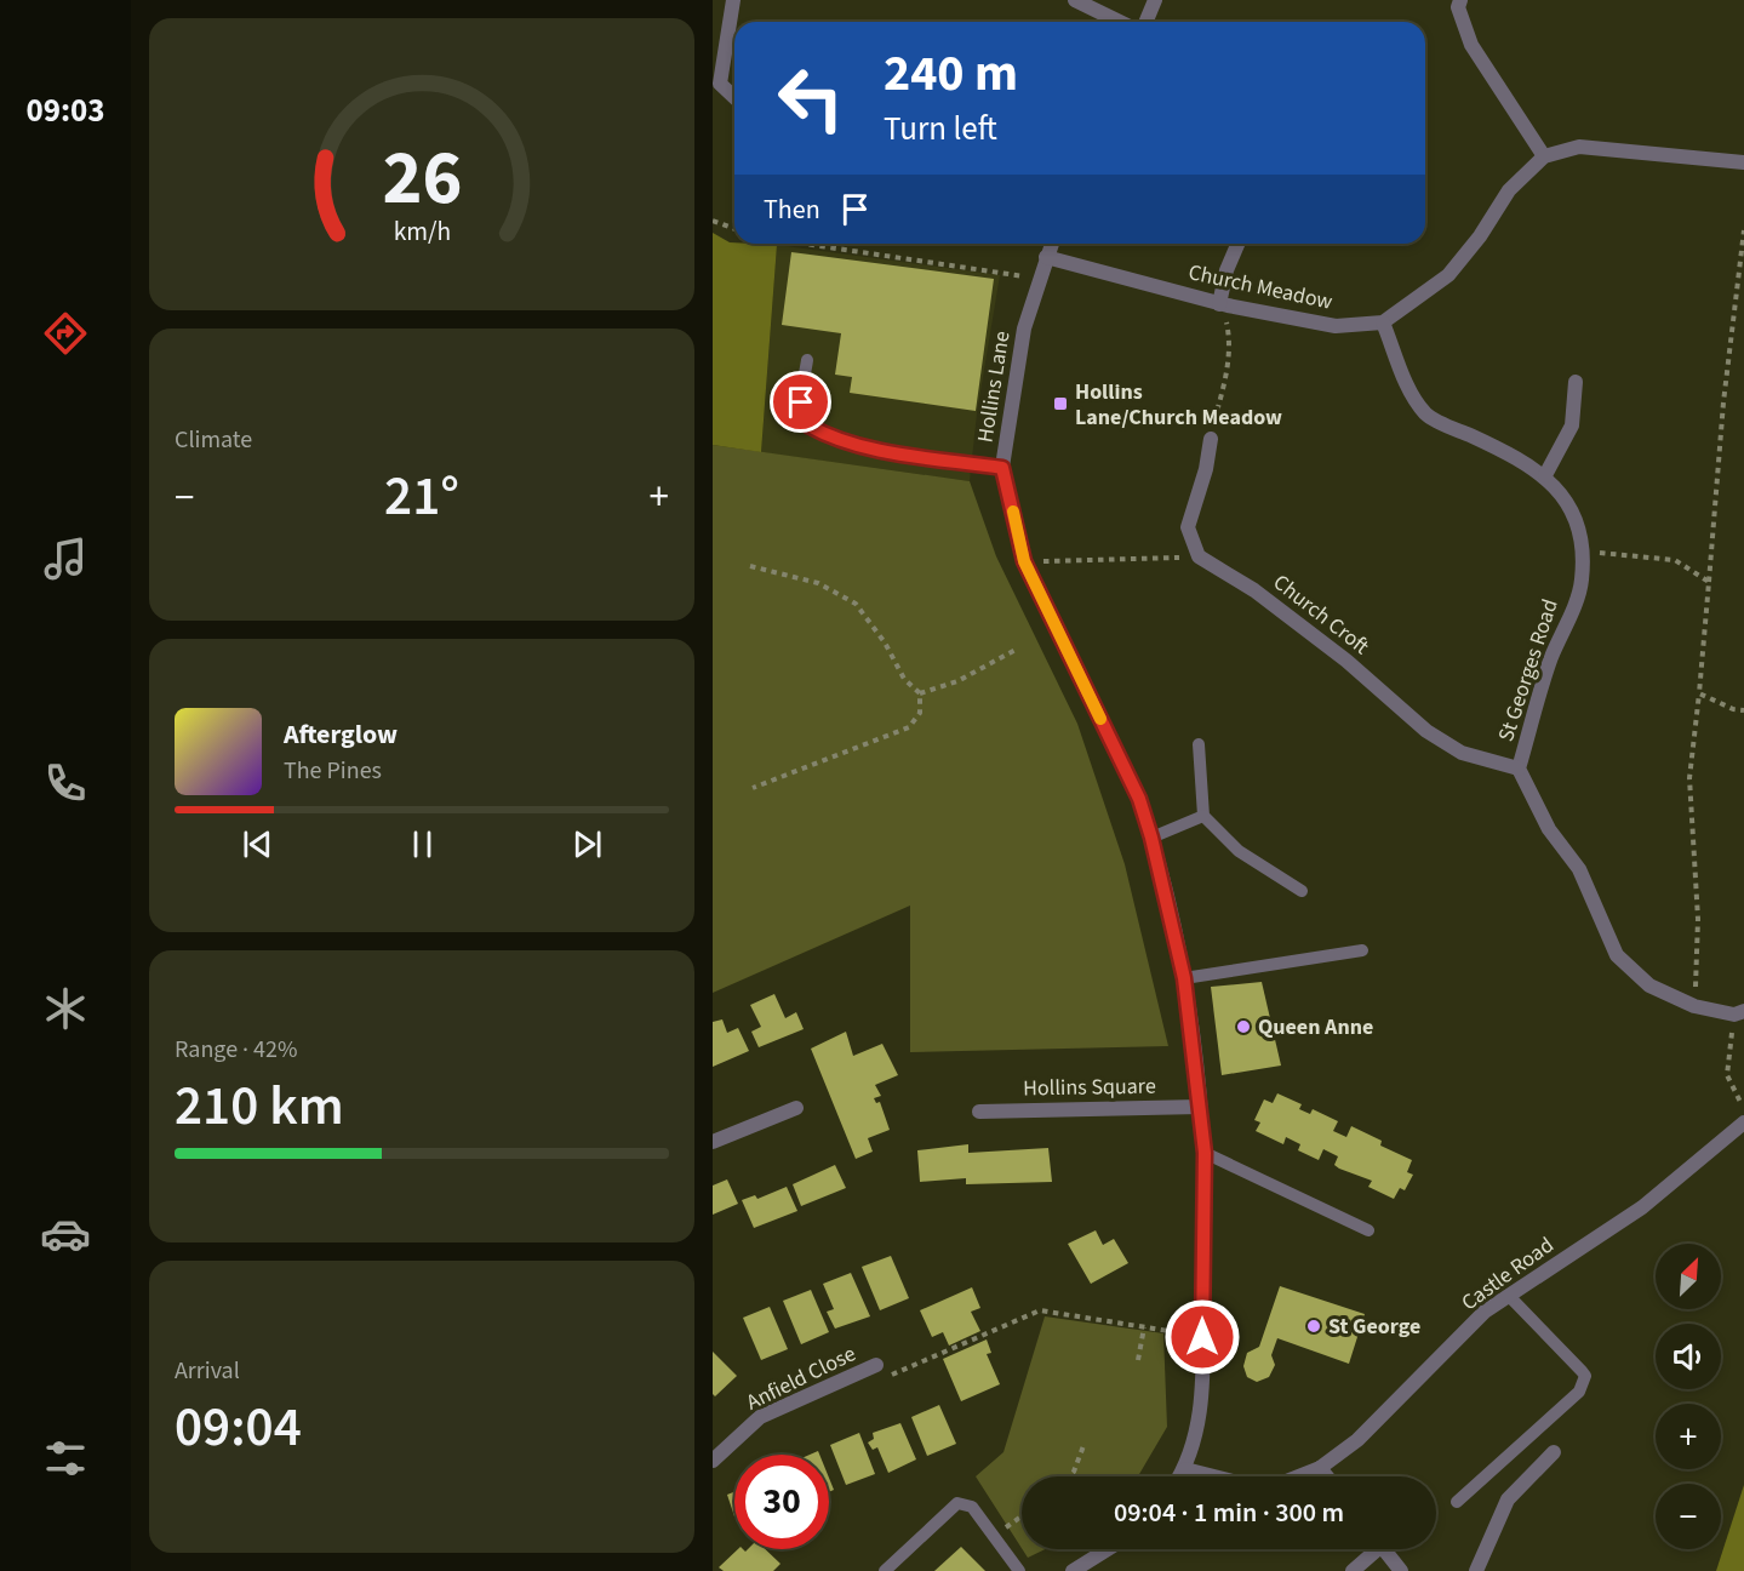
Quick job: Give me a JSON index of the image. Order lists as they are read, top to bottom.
{
  "streets": {
    "street": [
      "Church Meadow",
      "Hollins Lane",
      "Church Croft",
      "St Georges Road",
      "Hollins Square",
      "Castle Road",
      "Anfield Close"
    ]
  },
  "crossings": [
    ["Church Meadow", "Hollins Lane"],
    ["Church Meadow", "St Georges Road"],
    ["Hollins Lane", "Hollins Square"],
    ["Church Croft", "St Georges Road"]
  ],
  "places": {
    "transit": ["Hollins Lane/Church Meadow"],
    "other": ["Queen Anne", "St George"]
  },
  "north": "top right",
  "page": {
    "tabs": "09:03",
    "turn": ["240 m", "Turn left"],
    "then": "Then",
    "tile": [
      "Climate",
      ["Range · 42%", "210 km"],
      ["Arrival", "09:04"]
    ],
    "heat": ["−", "21°", "+"],
    "song": ["Afterglow", "The Pines"],
    "map_buttons": ["+", "−"],
    "limit": "30",
    "trip": "09:04 · 1 min · 300 m",
    "gauge": ["26", "km/h"]
  }
}
